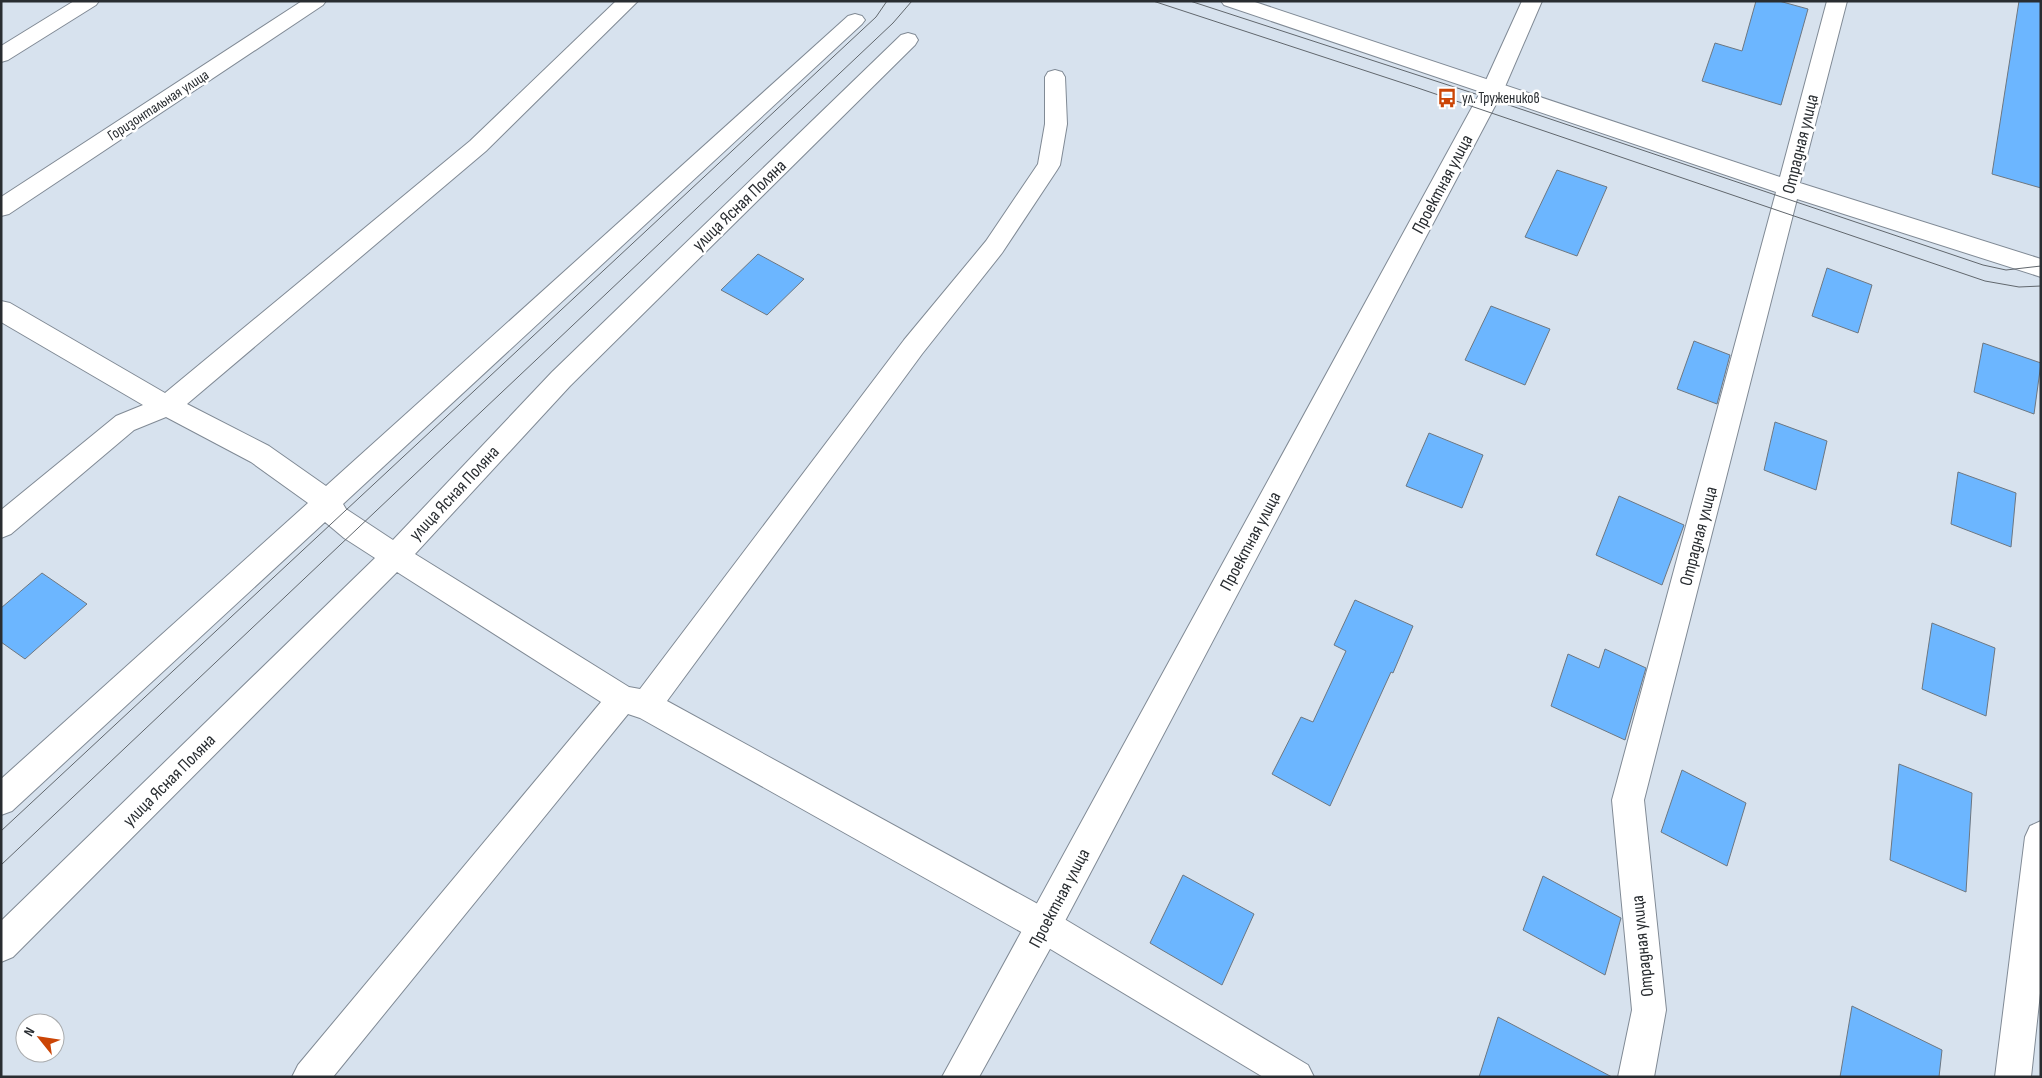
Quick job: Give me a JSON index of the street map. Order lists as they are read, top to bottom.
{
  "streets": {
    "street": [
      "Горизонтальная улица",
      "Отрадная улица",
      "Проектная улица",
      "улица Ясная Поляна"
    ]
  },
  "places": {
    "bus stop": ["ул. Тружеников"]
  },
  "north": "top left"
}
